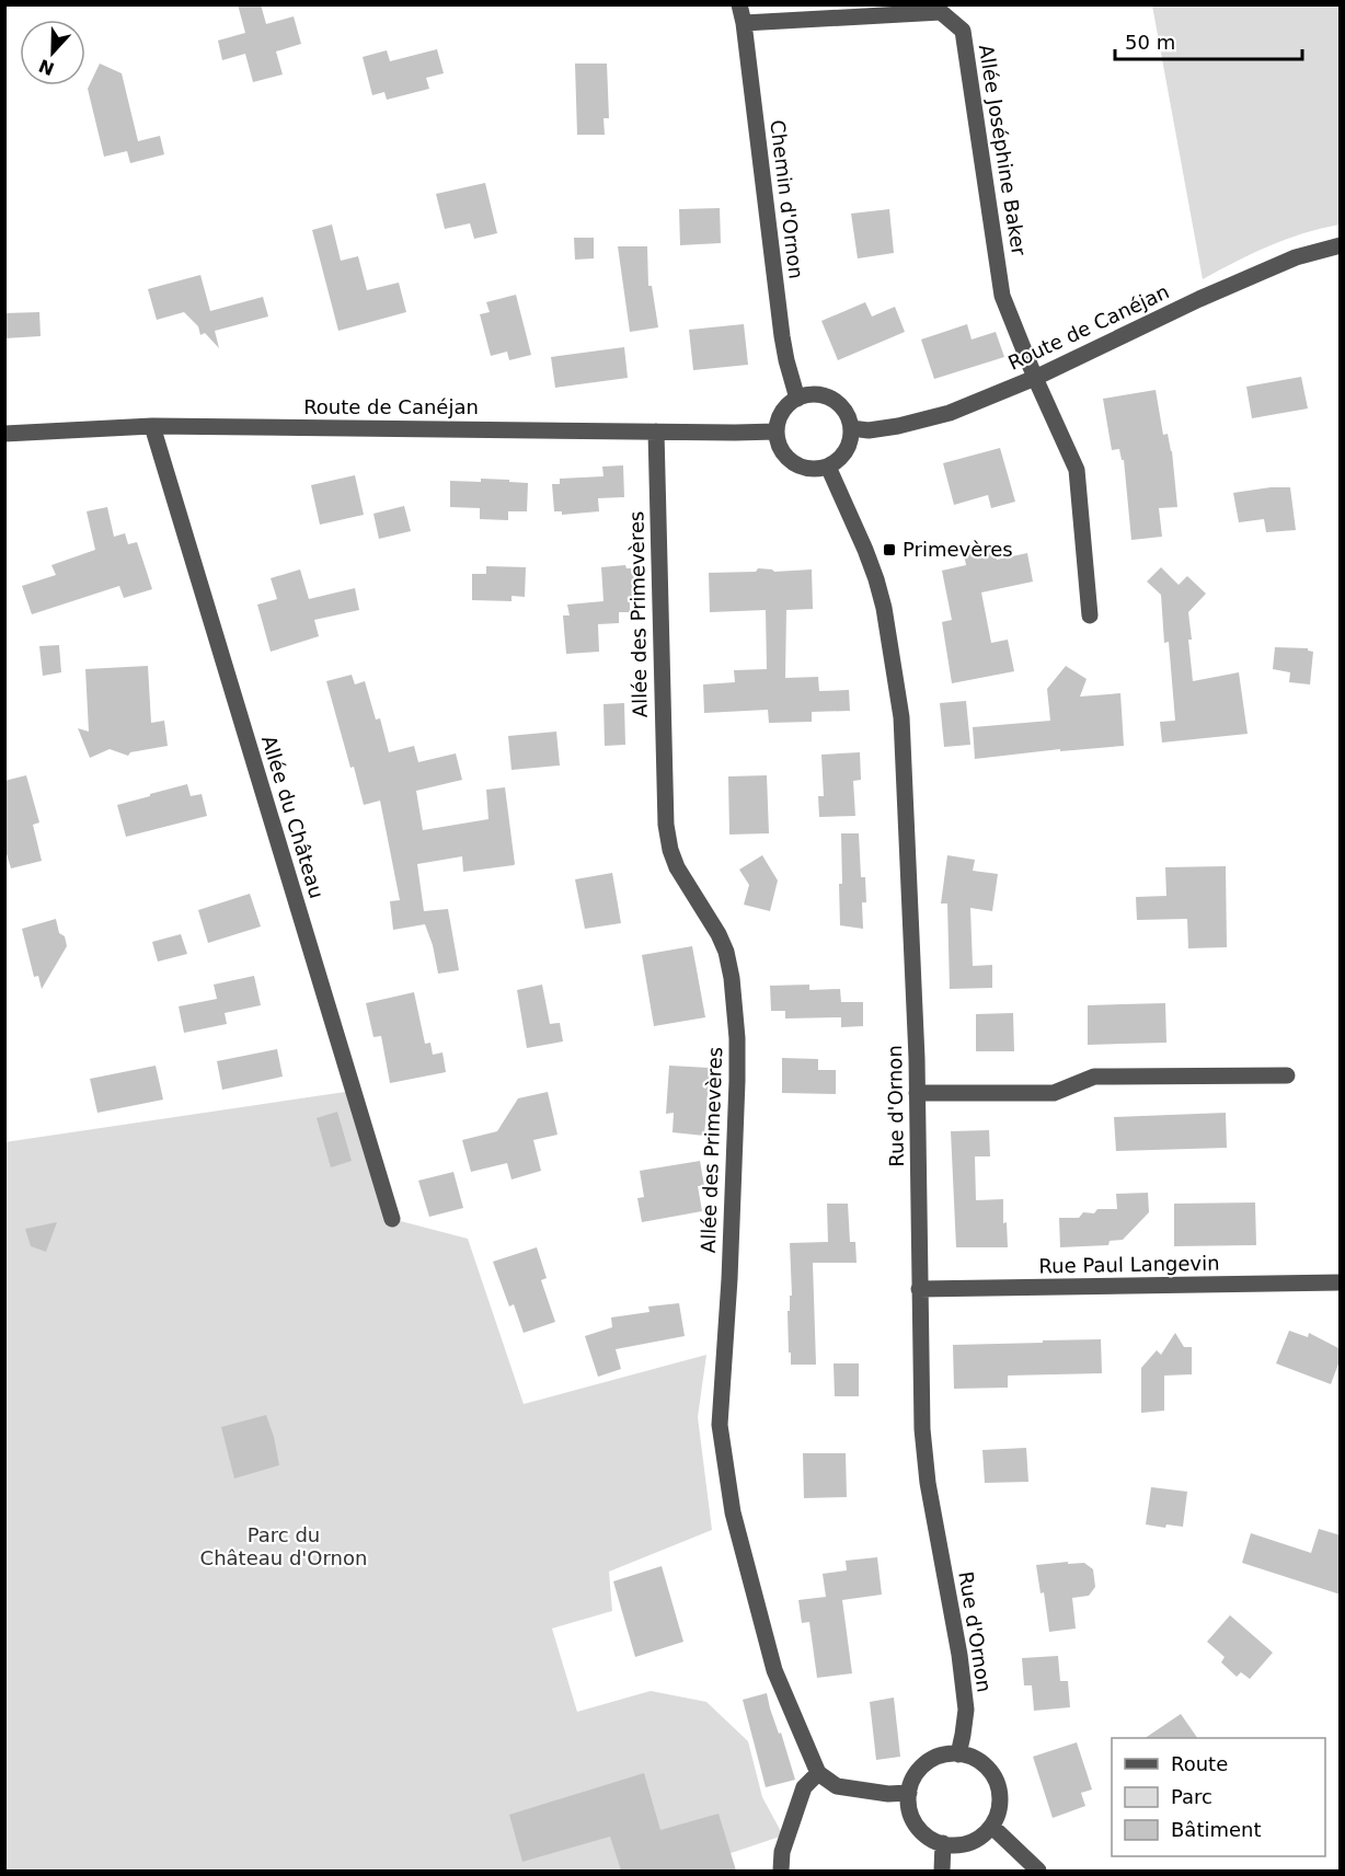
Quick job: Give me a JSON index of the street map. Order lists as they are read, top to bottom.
{
  "streets": {
    "street": [
      "Allée Joséphine Baker",
      "Chemin d'Ornon",
      "Route de Canéjan",
      "Allée des Primevères",
      "Allée du Château",
      "Rue d'Ornon",
      "Rue Paul Langevin"
    ]
  },
  "crossings": [
    ["Allée Joséphine Baker", "Chemin d'Ornon"],
    ["Allée Joséphine Baker", "Route de Canéjan"],
    ["Chemin d'Ornon", "Route de Canéjan"],
    ["Chemin d'Ornon", "Rue d'Ornon"],
    ["Route de Canéjan", "Allée des Primevères"],
    ["Route de Canéjan", "Allée du Château"],
    ["Route de Canéjan", "Rue d'Ornon"],
    ["Rue d'Ornon", "Rue Paul Langevin"]
  ],
  "parks": ["Parc du Château d'Ornon"],
  "places": {
    "transit": ["Primevères"]
  },
  "legend": ["Route", "Parc", "Bâtiment"],
  "scale_bar": "50 m",
  "north": "bottom"
}
